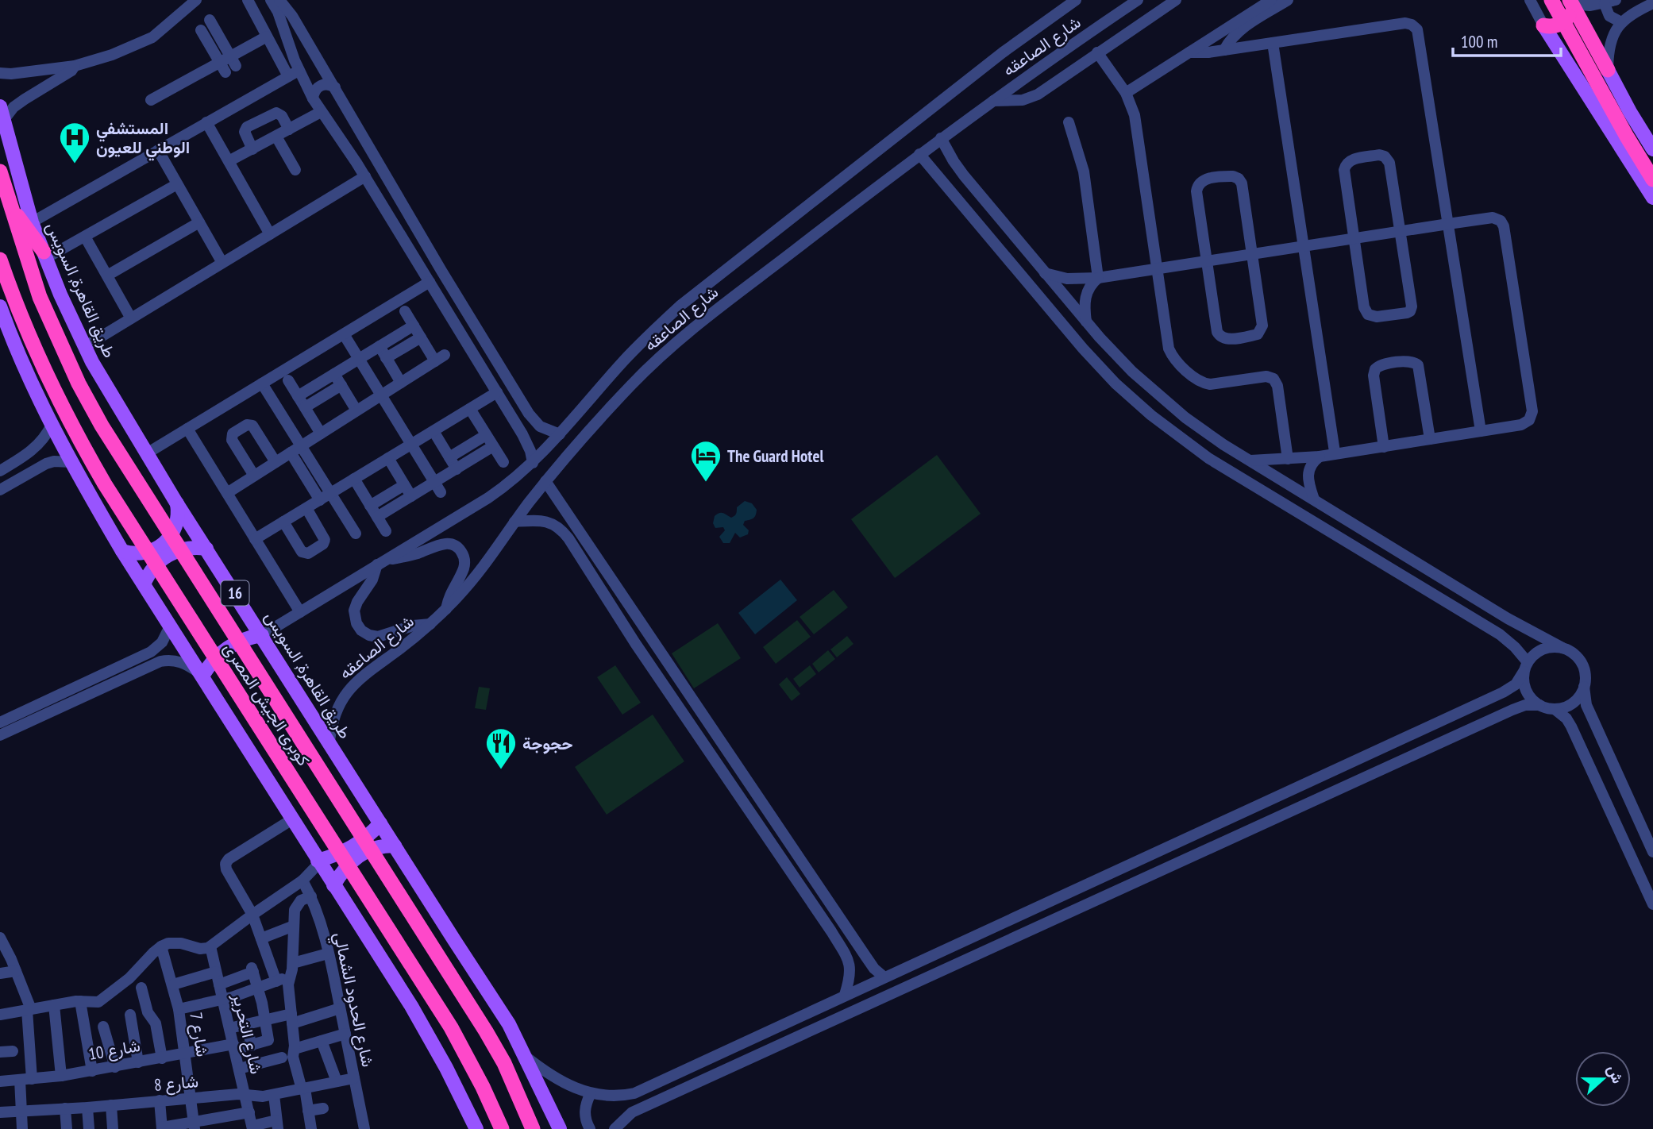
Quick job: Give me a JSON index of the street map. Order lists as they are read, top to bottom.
{
  "streets": {
    "highway": ["طريق القاهرة, السويس", "16", "كوبرى الجيش المصرى"],
    "street": [
      "شارع الصاعقه",
      "شارع الحدود الشمالي",
      "شارع التحرير",
      "شارع 7",
      "شارع 10",
      "شارع 8"
    ]
  },
  "crossings": [
    ["شارع الصاعقه", "طريق القاهرة, السويس"],
    ["طريق القاهرة, السويس", "16"],
    ["طريق القاهرة, السويس", "كوبرى الجيش المصرى"],
    ["شارع الحدود الشمالي", "شارع 8"],
    ["شارع التحرير", "شارع 10"],
    ["شارع التحرير", "شارع 8"],
    ["شارع 7", "شارع 10"],
    ["شارع 7", "شارع 8"]
  ],
  "places": {
    "hospital": ["المستشفي الوطني للعيون"],
    "hotel": ["The Guard Hotel"],
    "restaurant": ["حجوجة"]
  },
  "scale_bar": "100 m",
  "north": "right"
}
